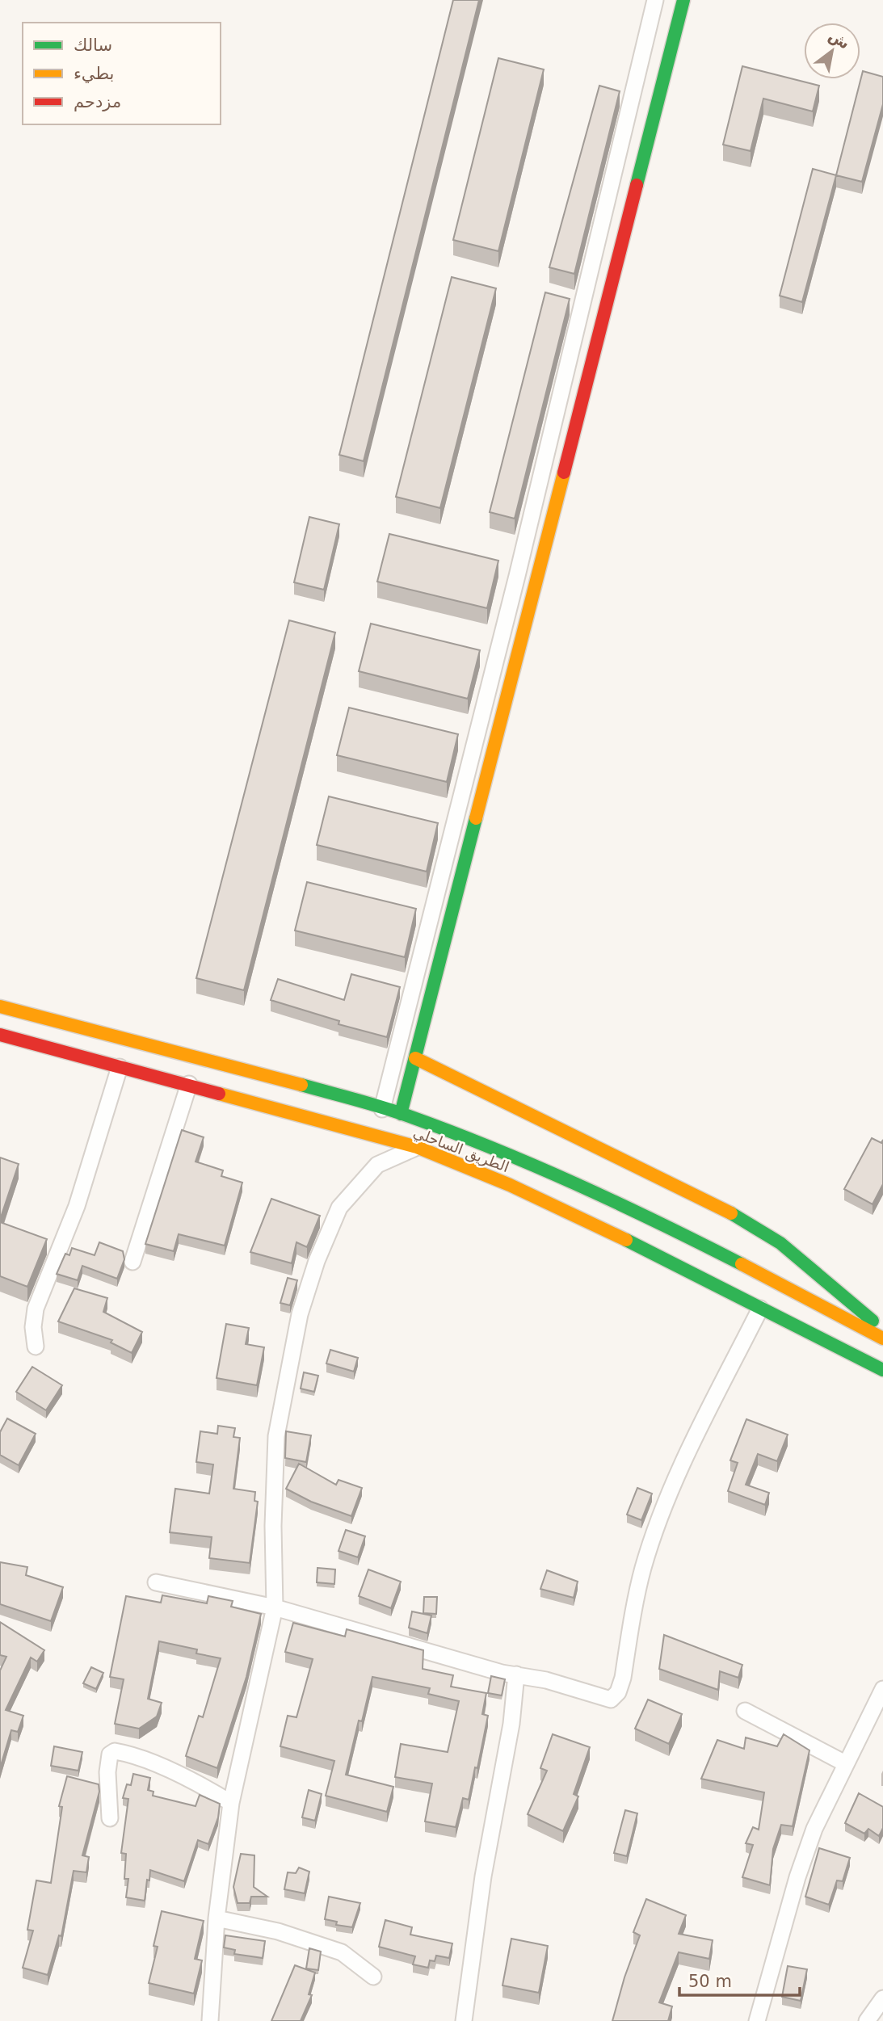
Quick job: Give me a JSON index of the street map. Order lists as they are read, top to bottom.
{
  "streets": {
    "main road": ["الطريق الساحلي"]
  },
  "legend": ["سالك", "بطيء", "مزدحم"],
  "scale_bar": "50 m",
  "north": "top right"
}
